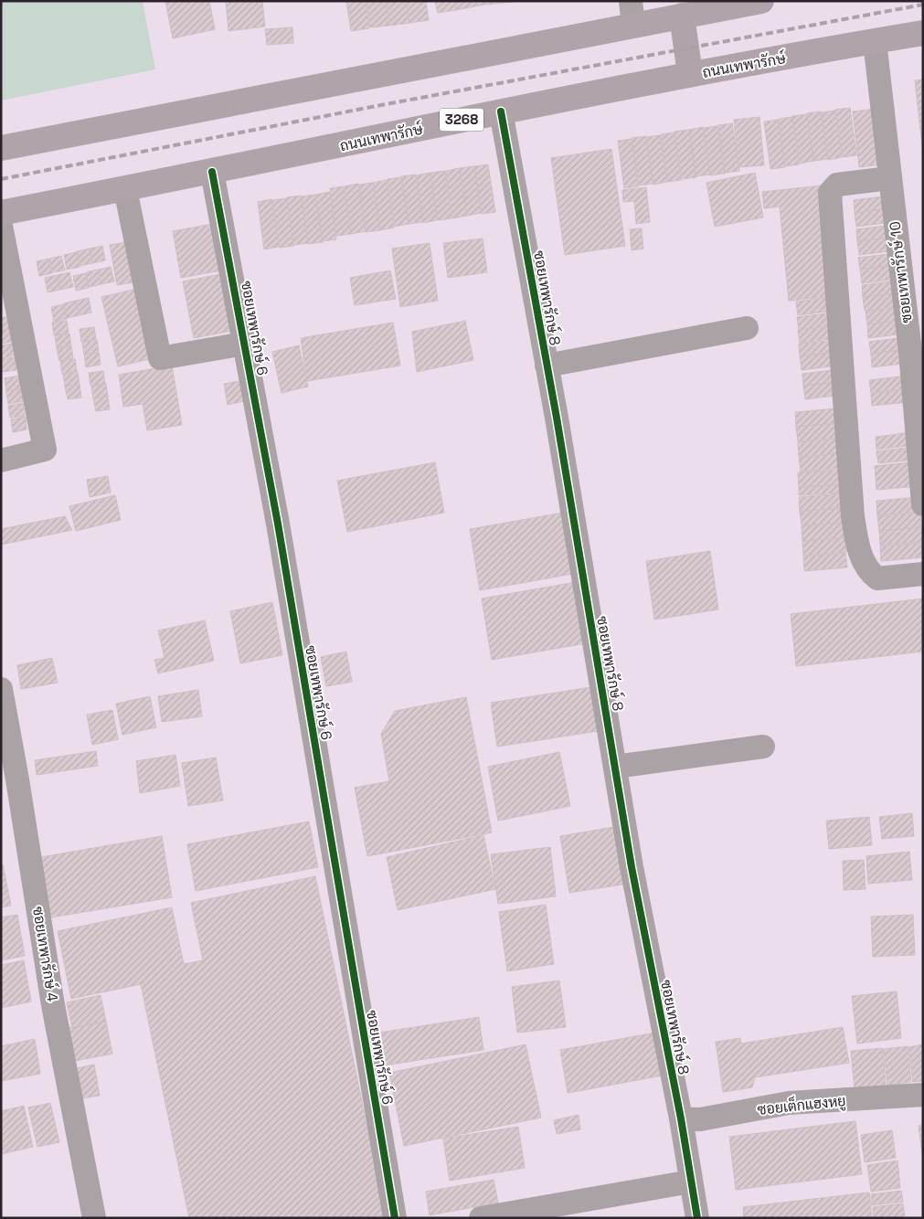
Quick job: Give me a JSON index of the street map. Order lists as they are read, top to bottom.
{
  "streets": {
    "main road": ["ถนนเทพารักษ์", "3268"],
    "street": [
      "ซอยเทพารักษ์ 10",
      "ซอยเทพารักษ์ 8",
      "ซอยเทพารักษ์ 6",
      "ซอยเทพารักษ์ 4",
      "ซอยเต็กแฮงหยู"
    ]
  },
  "crossings": [
    ["ถนนเทพารักษ์", "ซอยเทพารักษ์ 10"],
    ["ถนนเทพารักษ์", "ซอยเทพารักษ์ 8"],
    ["ถนนเทพารักษ์", "ซอยเทพารักษ์ 6"],
    ["ซอยเทพารักษ์ 8", "ซอยเต็กแฮงหยู"]
  ]
}
